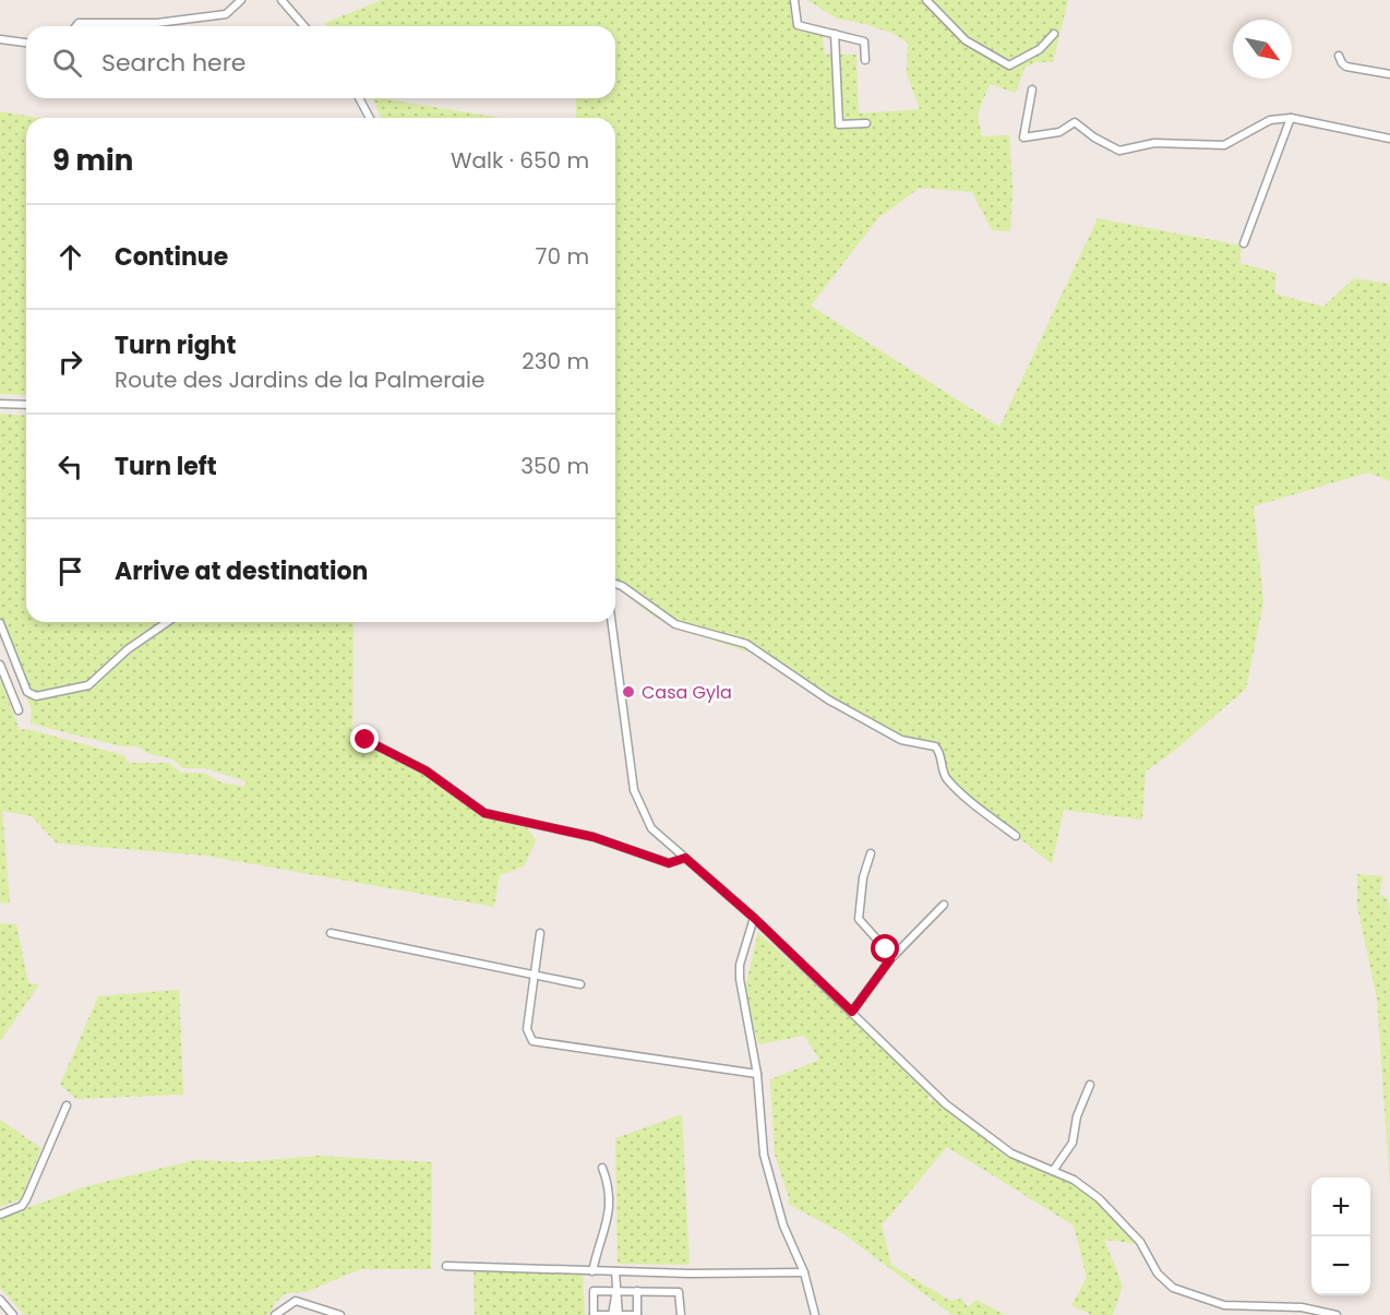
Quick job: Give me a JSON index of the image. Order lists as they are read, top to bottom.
{
  "places": ["Casa Gyla"],
  "north": "bottom right",
  "page": {
    "search": "Search here",
    "heading": ["9 min", "Walk · 650 m"],
    "list": [
      ["Continue", "70 m"],
      ["Turn right", "Route des Jardins de la Palmeraie", "230 m"],
      ["Turn left", "350 m"],
      "Arrive at destination"
    ],
    "map_buttons": ["+", "−"]
  }
}
